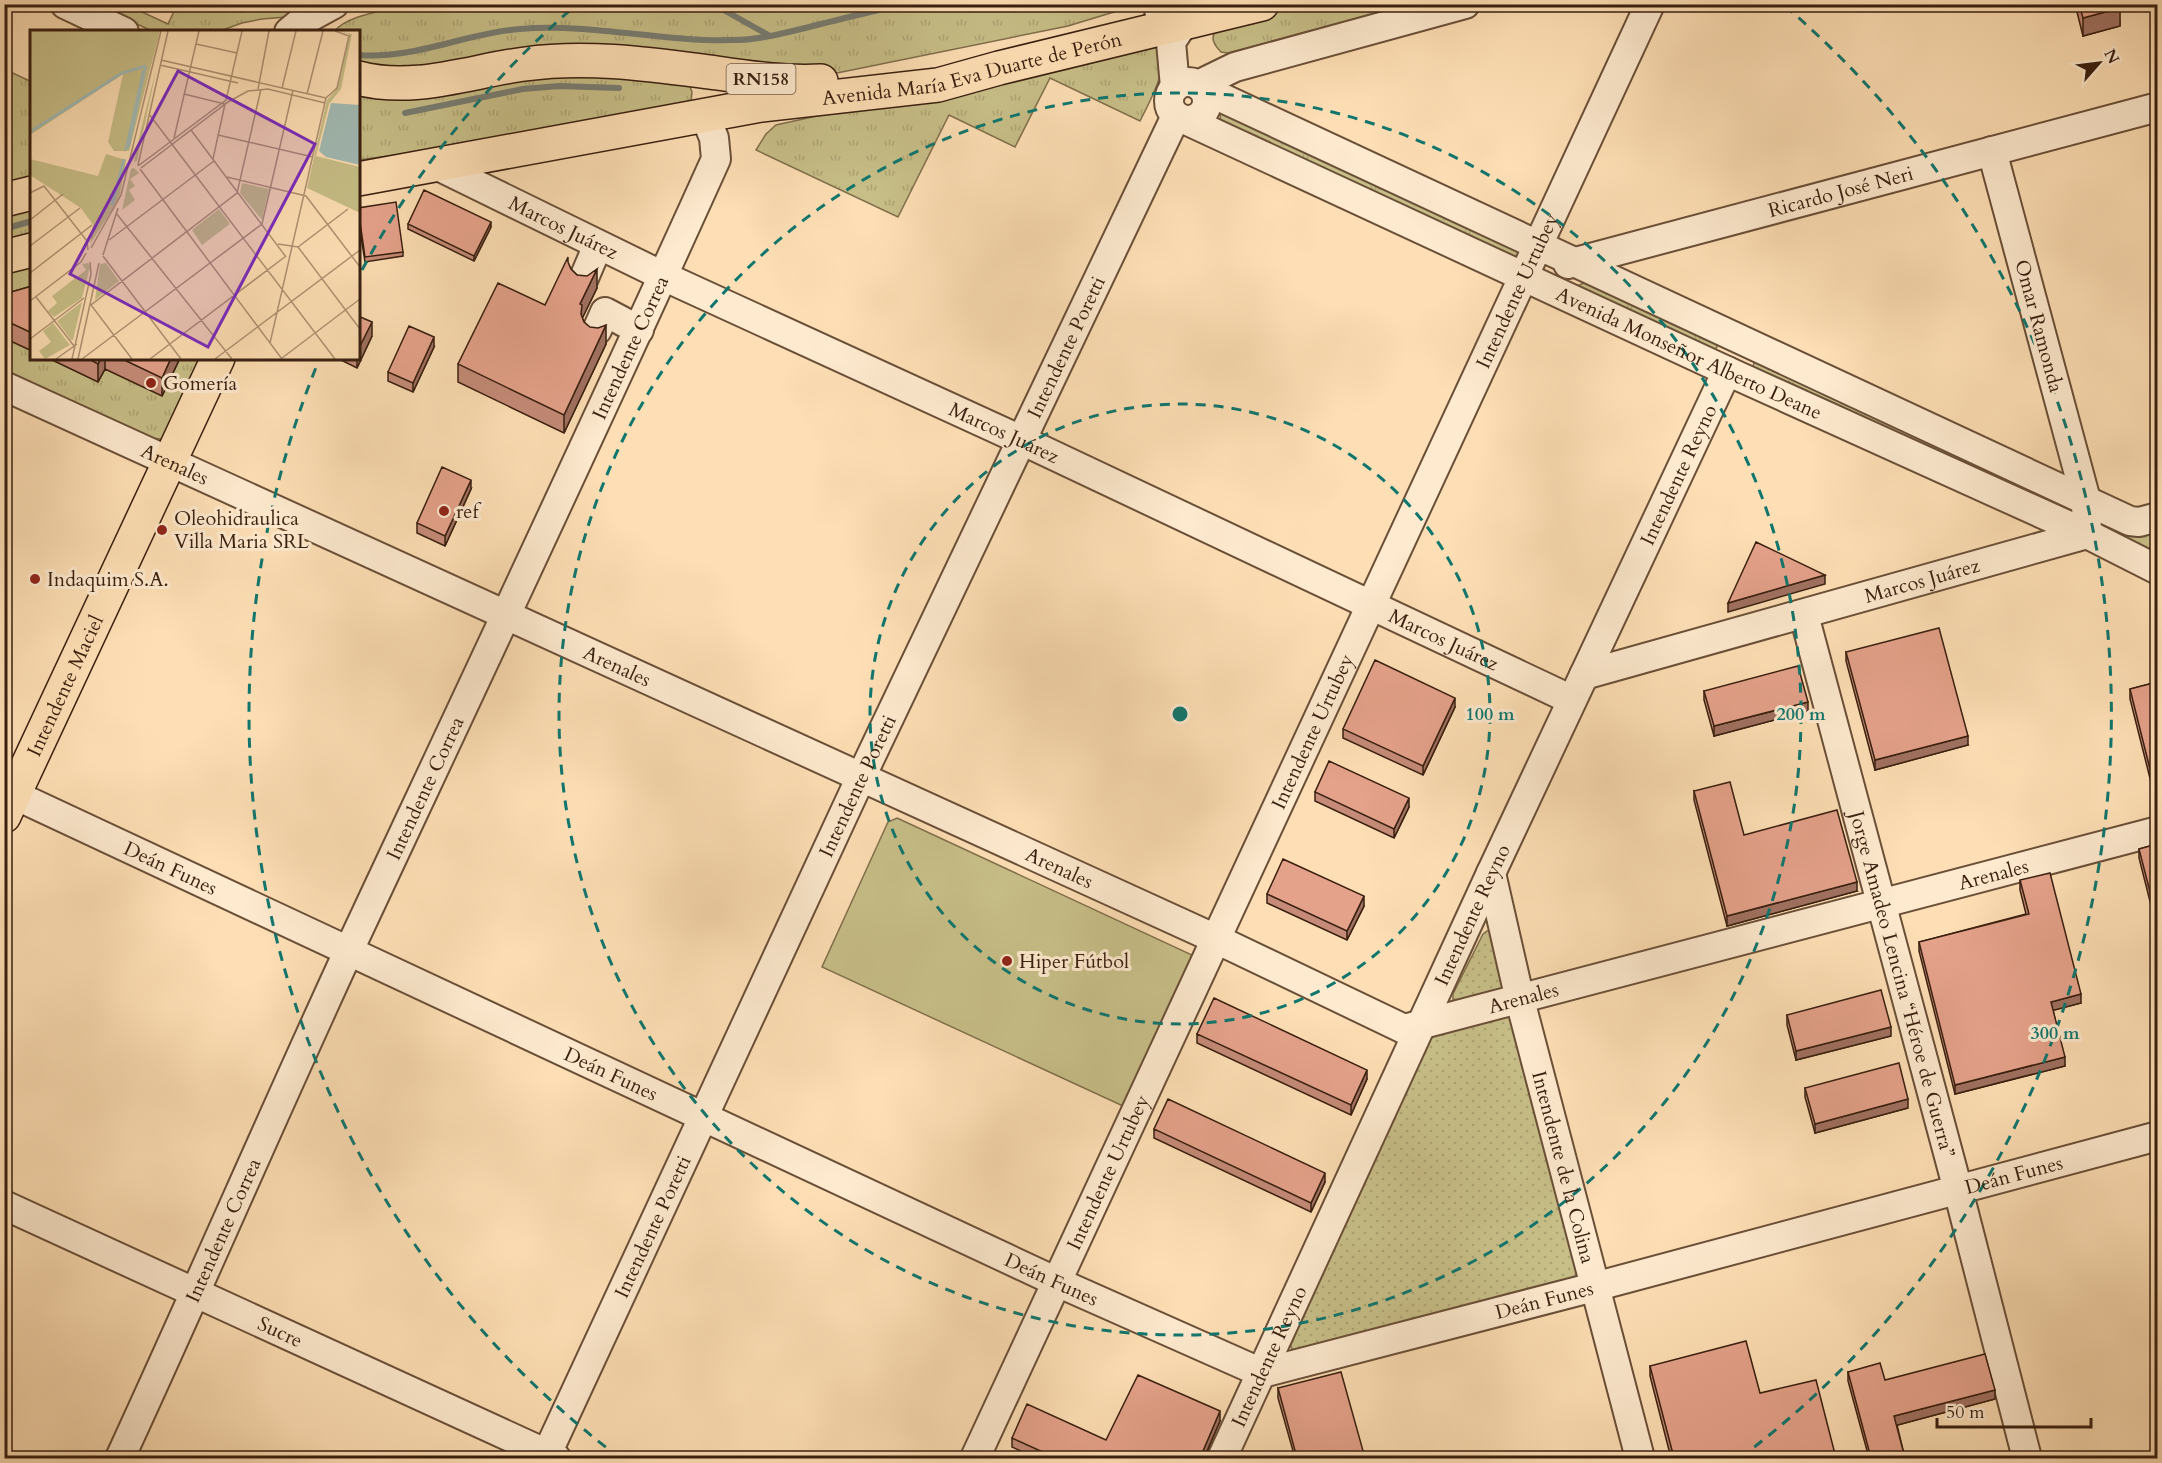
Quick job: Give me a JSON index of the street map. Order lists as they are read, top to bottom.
{
  "streets": {
    "main road": ["Avenida María Eva Duarte de Perón", "RN158", "Intendente Maciel"],
    "street": [
      "Ricardo José Neri",
      "Marcos Juárez",
      "Intendente Urtubey",
      "Omar Ramonda",
      "Intendente Correa",
      "Intendente Poretti",
      "Avenida Monseñor Alberto Deane",
      "Arenales",
      "Intendente Reyno",
      "Deán Funes",
      "Jorge Amadeo Lencina “Héroe de Guerra”",
      "Intendente de la Colina",
      "Sucre"
    ]
  },
  "crossings": [
    ["Avenida María Eva Duarte de Perón", "Marcos Juárez"],
    ["Avenida María Eva Duarte de Perón", "Intendente Correa"],
    ["Ricardo José Neri", "Intendente Urtubey"],
    ["Ricardo José Neri", "Omar Ramonda"],
    ["Ricardo José Neri", "Avenida Monseñor Alberto Deane"],
    ["Marcos Juárez", "Intendente Urtubey"],
    ["Marcos Juárez", "Omar Ramonda"],
    ["Marcos Juárez", "Intendente Correa"],
    ["Marcos Juárez", "Intendente Poretti"],
    ["Marcos Juárez", "Avenida Monseñor Alberto Deane"],
    ["Marcos Juárez", "Intendente Reyno"],
    ["Marcos Juárez", "Jorge Amadeo Lencina “Héroe de Guerra”"],
    ["Intendente Urtubey", "Avenida Monseñor Alberto Deane"],
    ["Intendente Urtubey", "Arenales"],
    ["Intendente Urtubey", "Deán Funes"],
    ["Omar Ramonda", "Avenida Monseñor Alberto Deane"],
    ["Intendente Correa", "Arenales"],
    ["Intendente Correa", "Deán Funes"],
    ["Intendente Correa", "Sucre"],
    ["Intendente Poretti", "Avenida Monseñor Alberto Deane"],
    ["Intendente Poretti", "Arenales"],
    ["Intendente Poretti", "Deán Funes"],
    ["Intendente Poretti", "Sucre"],
    ["Avenida Monseñor Alberto Deane", "Intendente Reyno"],
    ["Arenales", "Intendente Reyno"],
    ["Arenales", "Intendente Maciel"],
    ["Arenales", "Jorge Amadeo Lencina “Héroe de Guerra”"],
    ["Arenales", "Intendente de la Colina"],
    ["Intendente Reyno", "Deán Funes"],
    ["Intendente Reyno", "Intendente de la Colina"],
    ["Intendente Maciel", "Deán Funes"],
    ["Deán Funes", "Jorge Amadeo Lencina “Héroe de Guerra”"],
    ["Deán Funes", "Intendente de la Colina"]
  ],
  "places": [
    "Gomería",
    "ref",
    "Oleohidraulica Villa Maria SRL",
    "Indaquim S.A.",
    "Hiper Fútbol"
  ],
  "scale_bar": "50 m",
  "north": "top right",
  "rings": ["100 m", "200 m", "300 m"]
}
